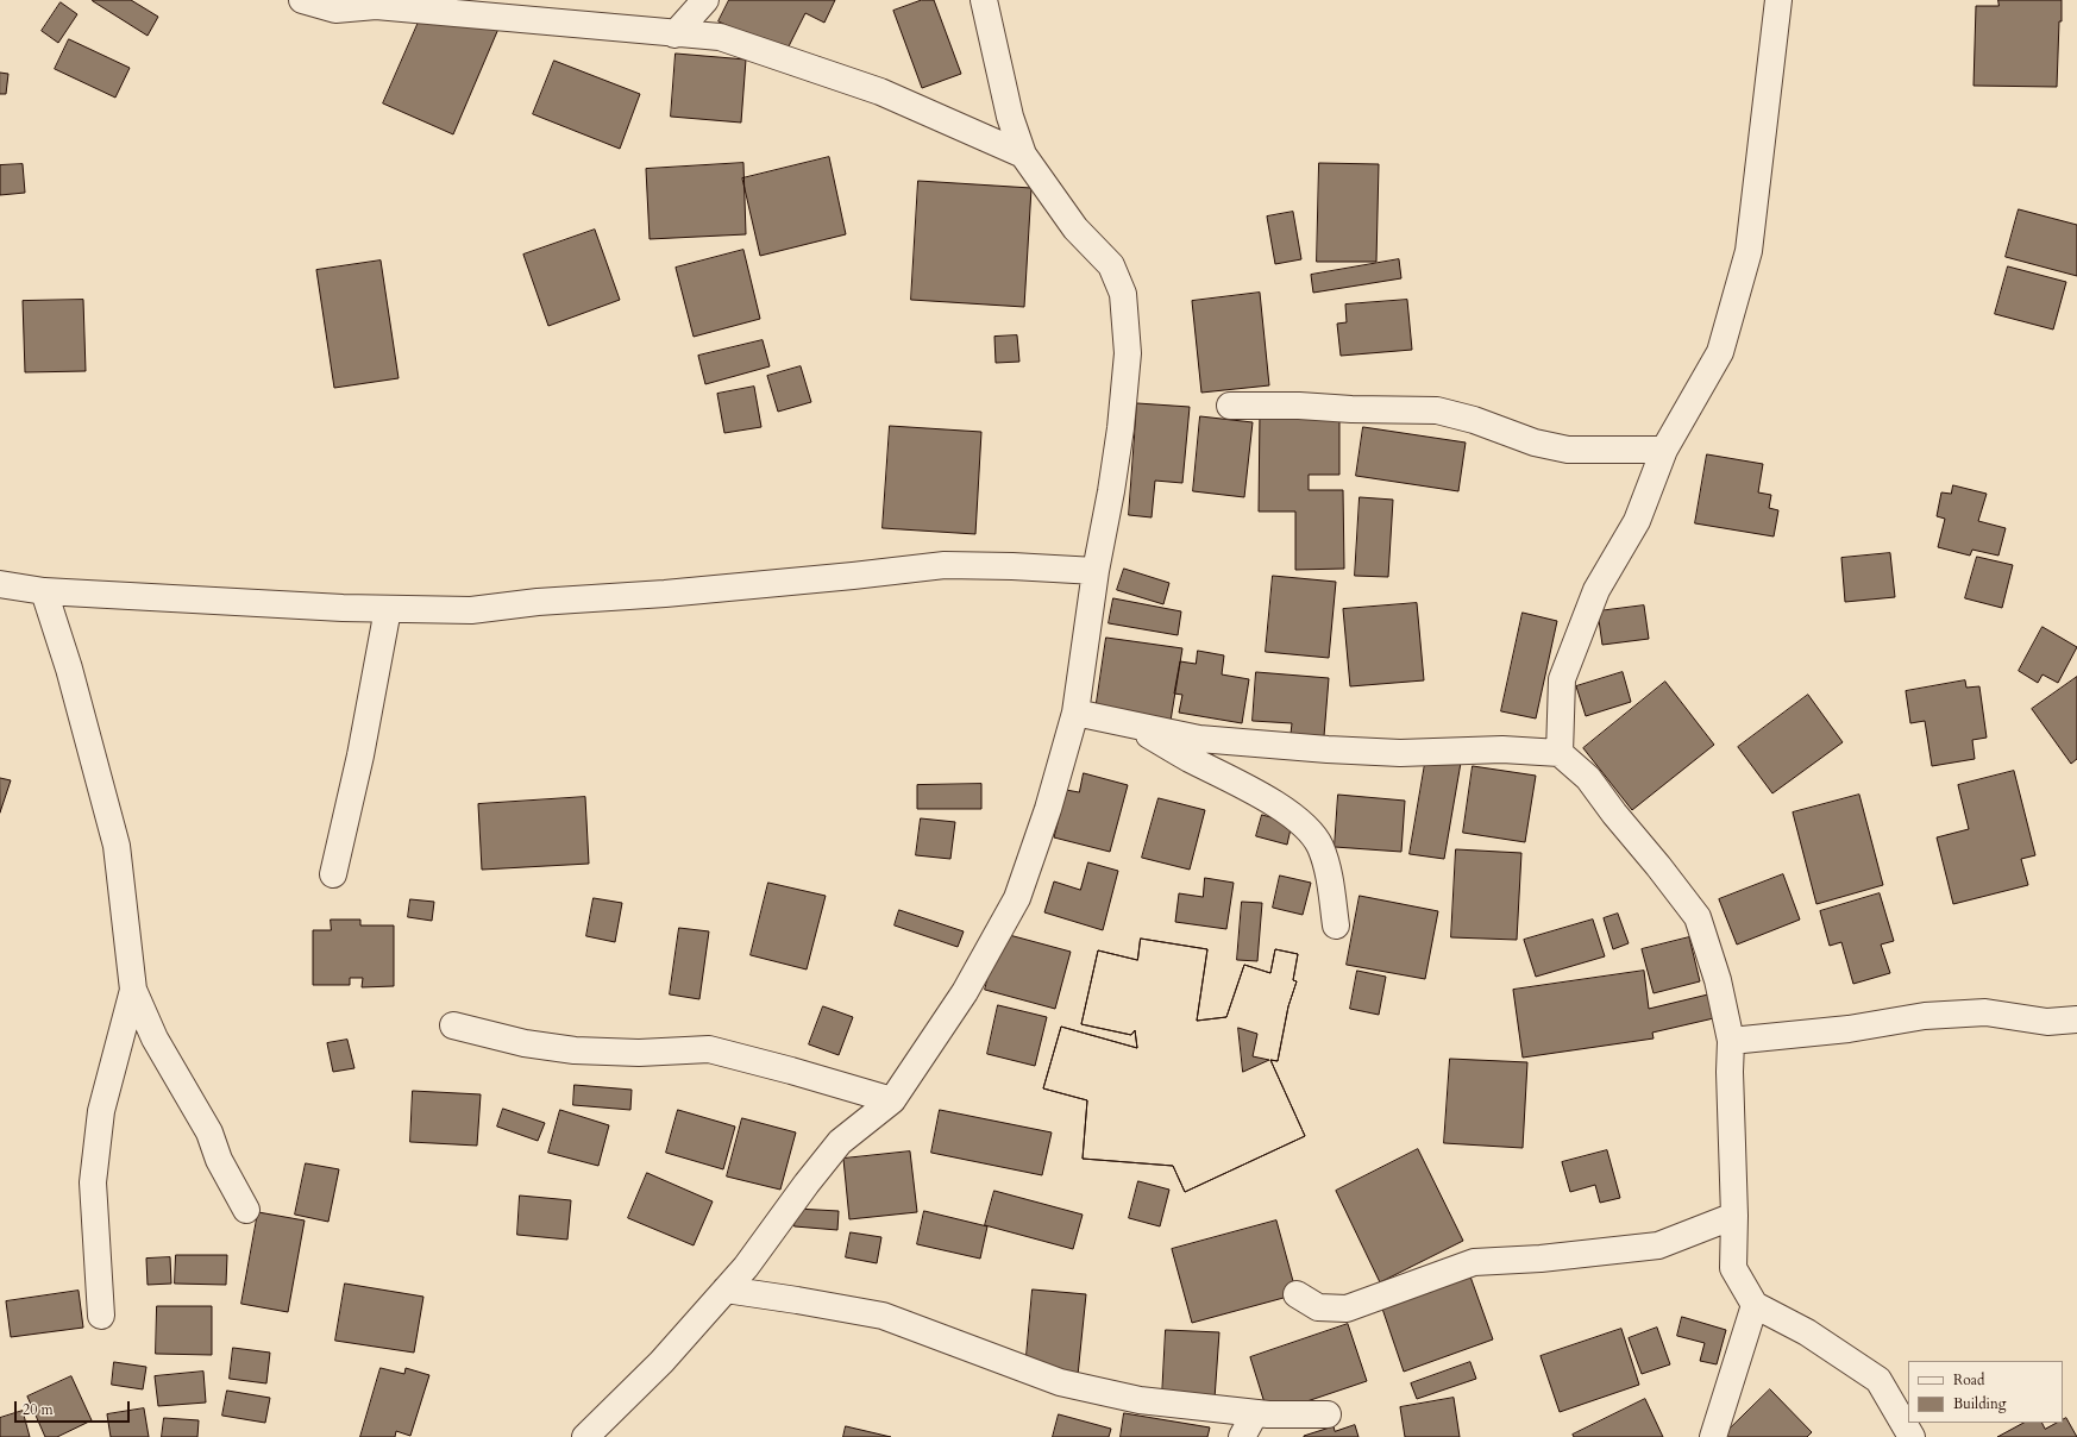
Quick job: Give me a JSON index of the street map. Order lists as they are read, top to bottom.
{
  "legend": ["Road", "Building"],
  "scale_bar": "20 m"
}
